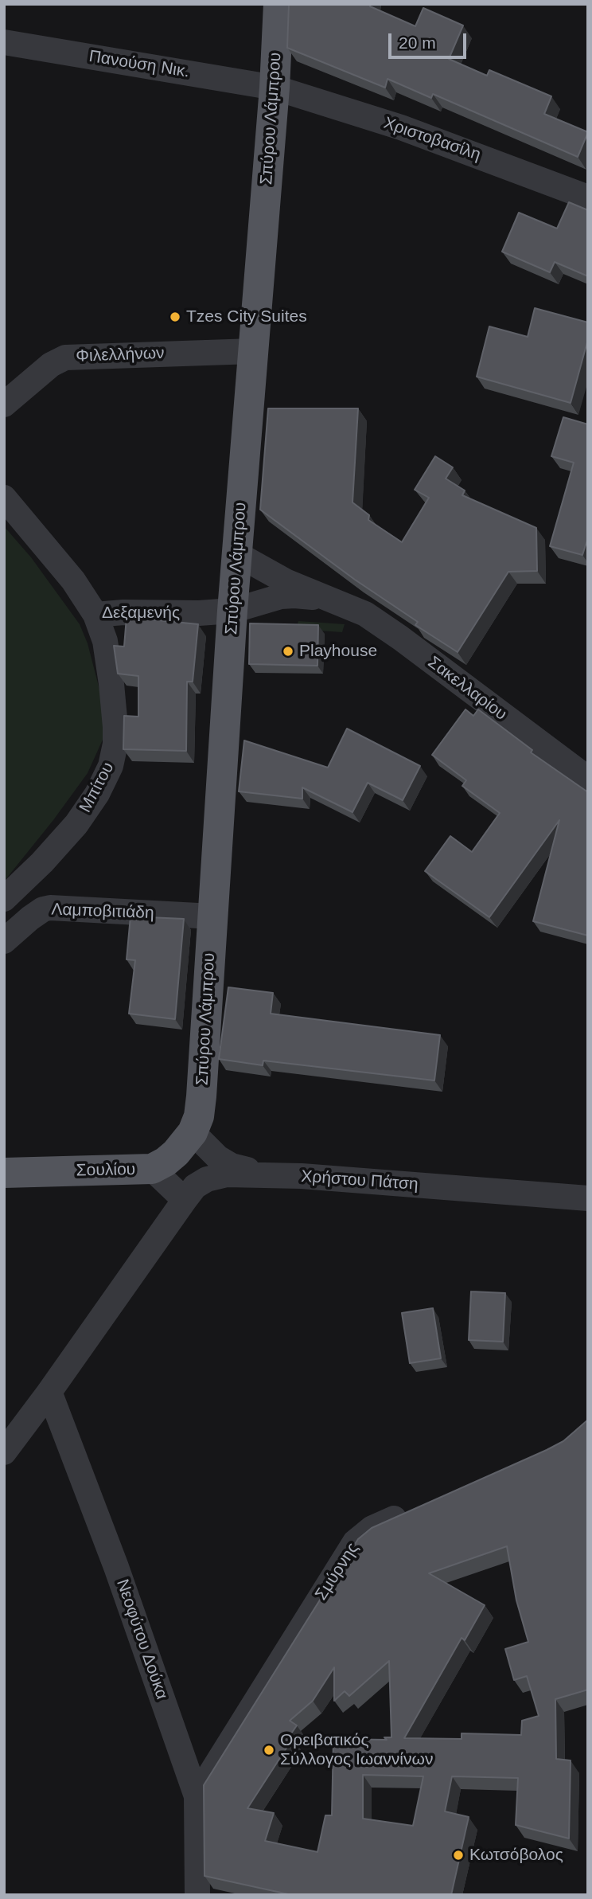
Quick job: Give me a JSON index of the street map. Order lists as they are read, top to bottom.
{
  "streets": {
    "main road": ["Σπύρου Λάμπρου", "Σουλίου"],
    "street": [
      "Πανούση Νικ.",
      "Χριστοβασίλη",
      "Φιλελλήνων",
      "Δεξαμενής",
      "Σακελλαρίου",
      "Μπίτου",
      "Λαμποβιτιάδη",
      "Χρήστου Πάτση",
      "Σμύρνης",
      "Νεοφύτου Δούκα"
    ]
  },
  "crossings": [
    ["Πανούση Νικ.", "Σπύρου Λάμπρου"],
    ["Πανούση Νικ.", "Χριστοβασίλη"],
    ["Σπύρου Λάμπρου", "Χριστοβασίλη"],
    ["Σπύρου Λάμπρου", "Φιλελλήνων"],
    ["Σπύρου Λάμπρου", "Δεξαμενής"],
    ["Σπύρου Λάμπρου", "Σακελλαρίου"],
    ["Σπύρου Λάμπρου", "Λαμποβιτιάδη"],
    ["Σπύρου Λάμπρου", "Σουλίου"],
    ["Δεξαμενής", "Σακελλαρίου"],
    ["Δεξαμενής", "Μπίτου"],
    ["Σμύρνης", "Νεοφύτου Δούκα"]
  ],
  "places": [
    "Tzes City Suites",
    "Playhouse",
    "Ορειβατικός Σύλλογος Ιωαννίνων",
    "Κωτσόβολος"
  ],
  "scale_bar": "20 m"
}
